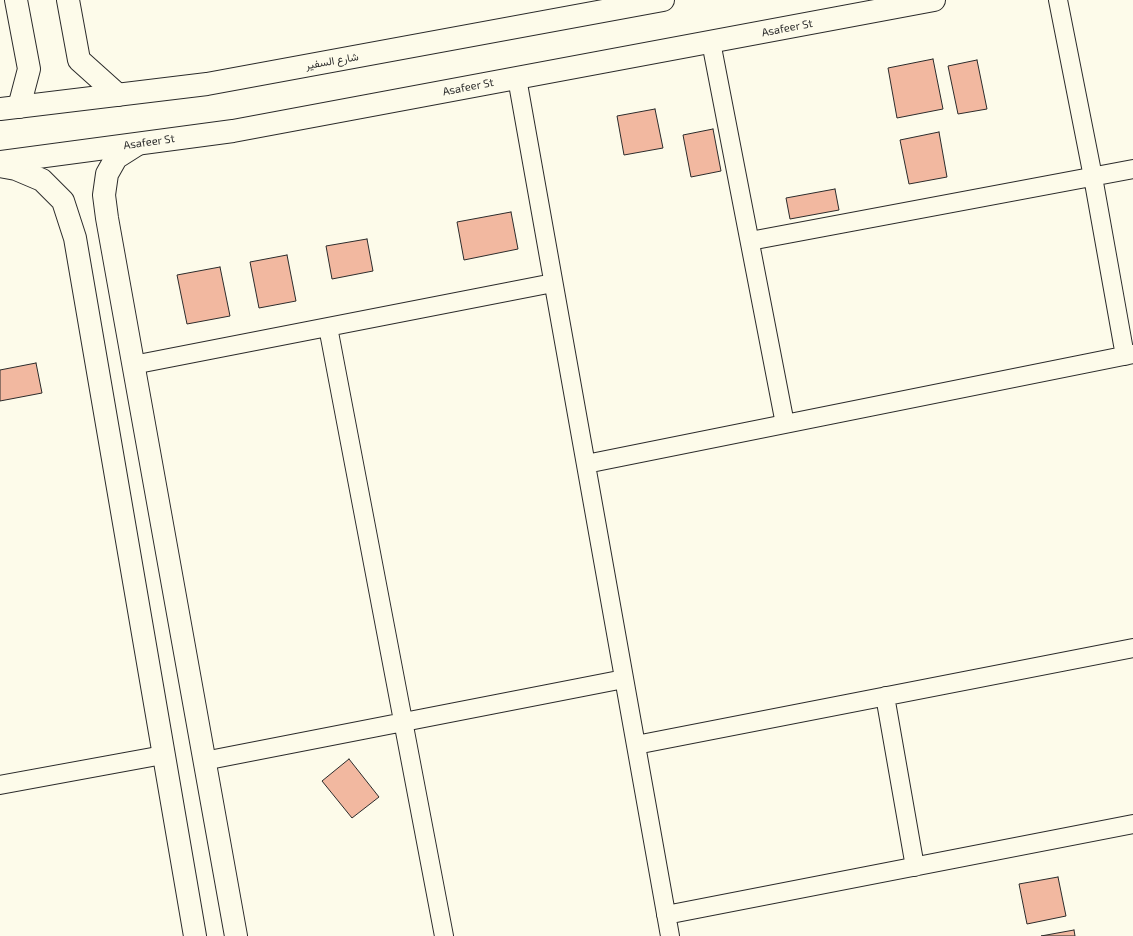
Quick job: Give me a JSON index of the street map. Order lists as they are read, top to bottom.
{
  "streets": {
    "street": ["Asafeer St", "شارع السفير"]
  }
}
